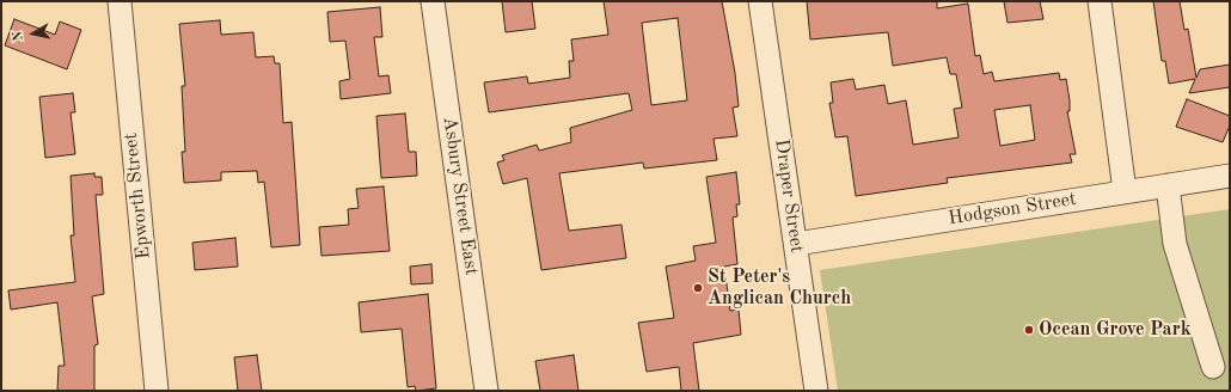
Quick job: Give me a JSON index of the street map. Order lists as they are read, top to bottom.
{
  "streets": {
    "street": [
      "Epworth Street",
      "Asbury Street East",
      "Draper Street",
      "Hodgson Street"
    ]
  },
  "crossings": [
    ["Draper Street", "Hodgson Street"]
  ],
  "places": ["St Peter's Anglican Church", "Ocean Grove Park"],
  "north": "left"
}
